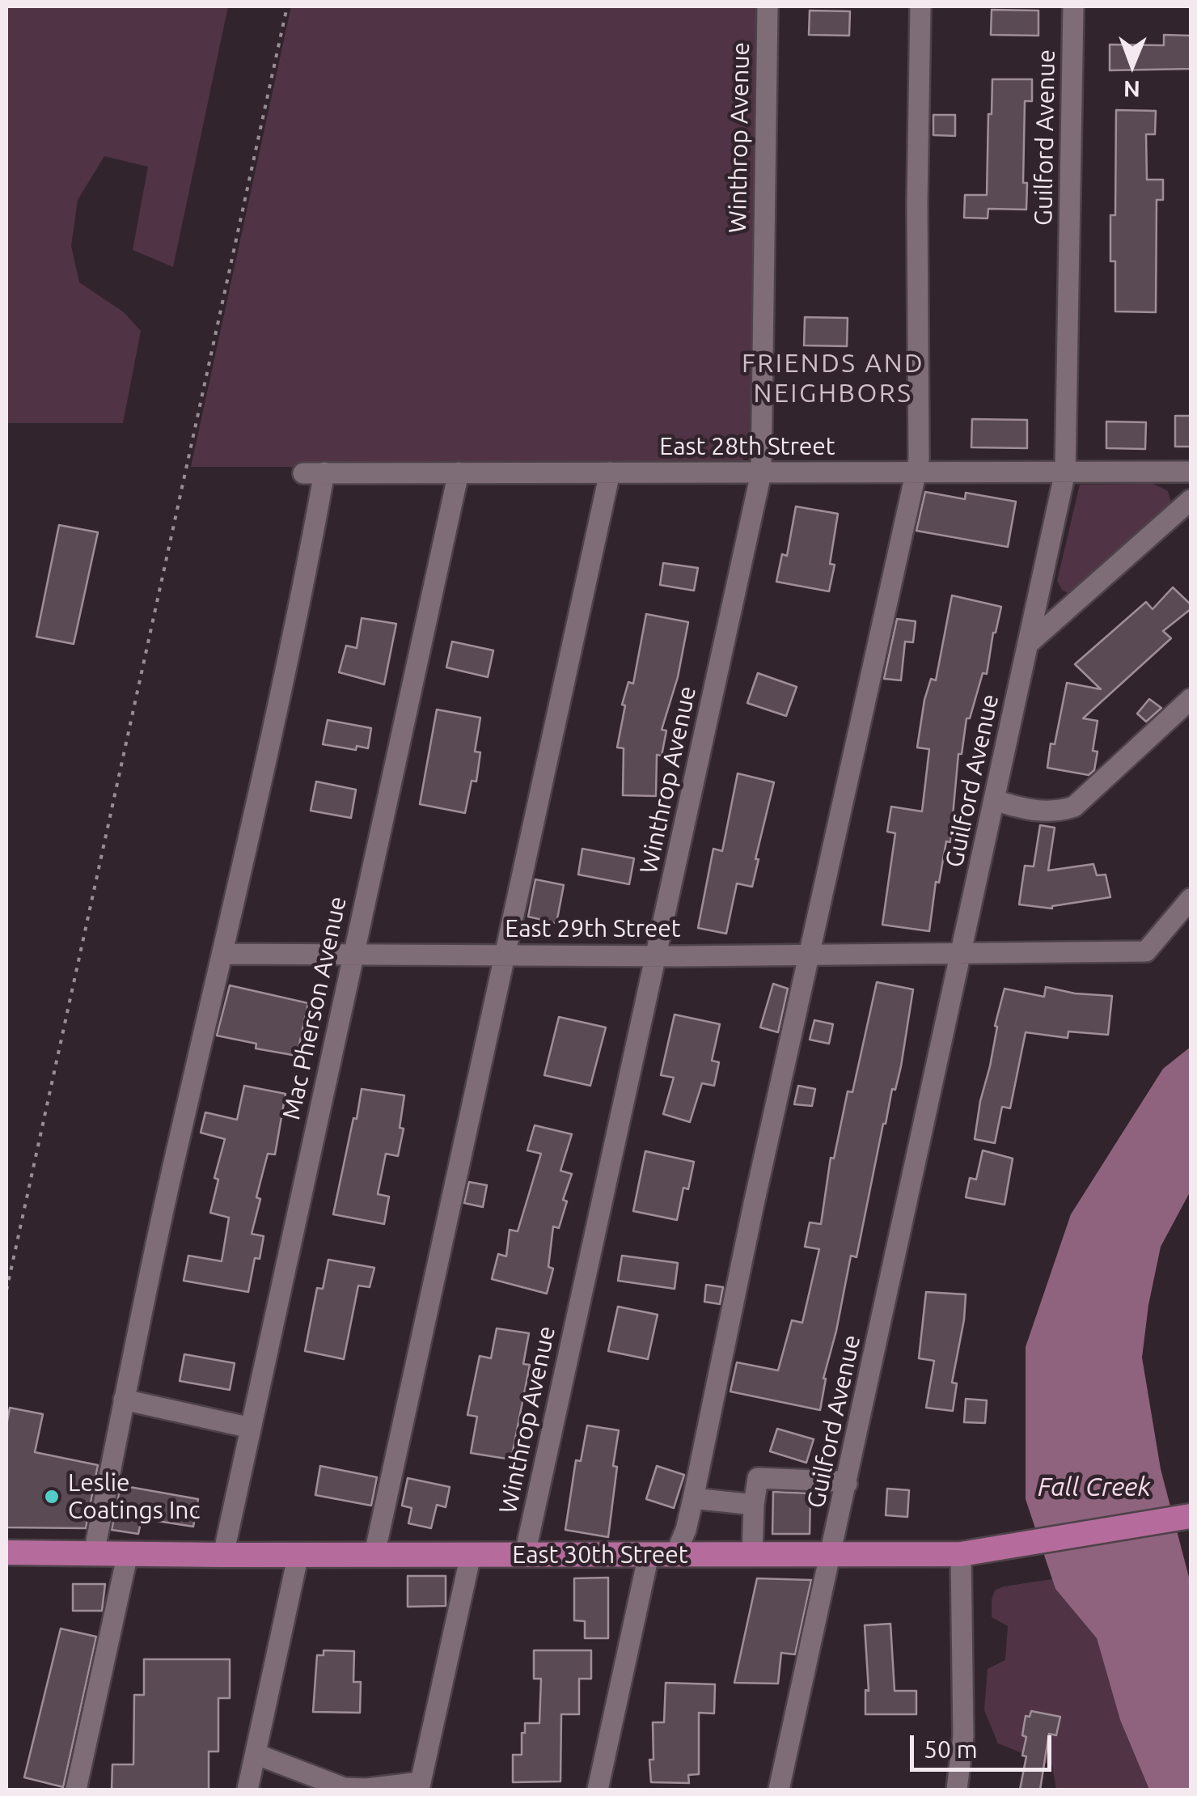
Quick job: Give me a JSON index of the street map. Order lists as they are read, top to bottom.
{
  "streets": {
    "main road": ["East 30th Street"],
    "street": [
      "Winthrop Avenue",
      "Guilford Avenue",
      "East 28th Street",
      "East 29th Street",
      "Mac Pherson Avenue"
    ]
  },
  "crossings": [
    ["Winthrop Avenue", "East 28th Street"],
    ["Winthrop Avenue", "East 29th Street"],
    ["Winthrop Avenue", "East 30th Street"],
    ["Guilford Avenue", "East 28th Street"],
    ["Guilford Avenue", "East 29th Street"],
    ["Guilford Avenue", "East 30th Street"],
    ["East 28th Street", "Mac Pherson Avenue"],
    ["East 29th Street", "Mac Pherson Avenue"],
    ["Mac Pherson Avenue", "East 30th Street"]
  ],
  "districts": ["FRIENDS AND NEIGHBORS"],
  "water": ["Fall Creek"],
  "places": ["Leslie Coatings Inc"],
  "scale_bar": "50 m",
  "north": "bottom"
}
